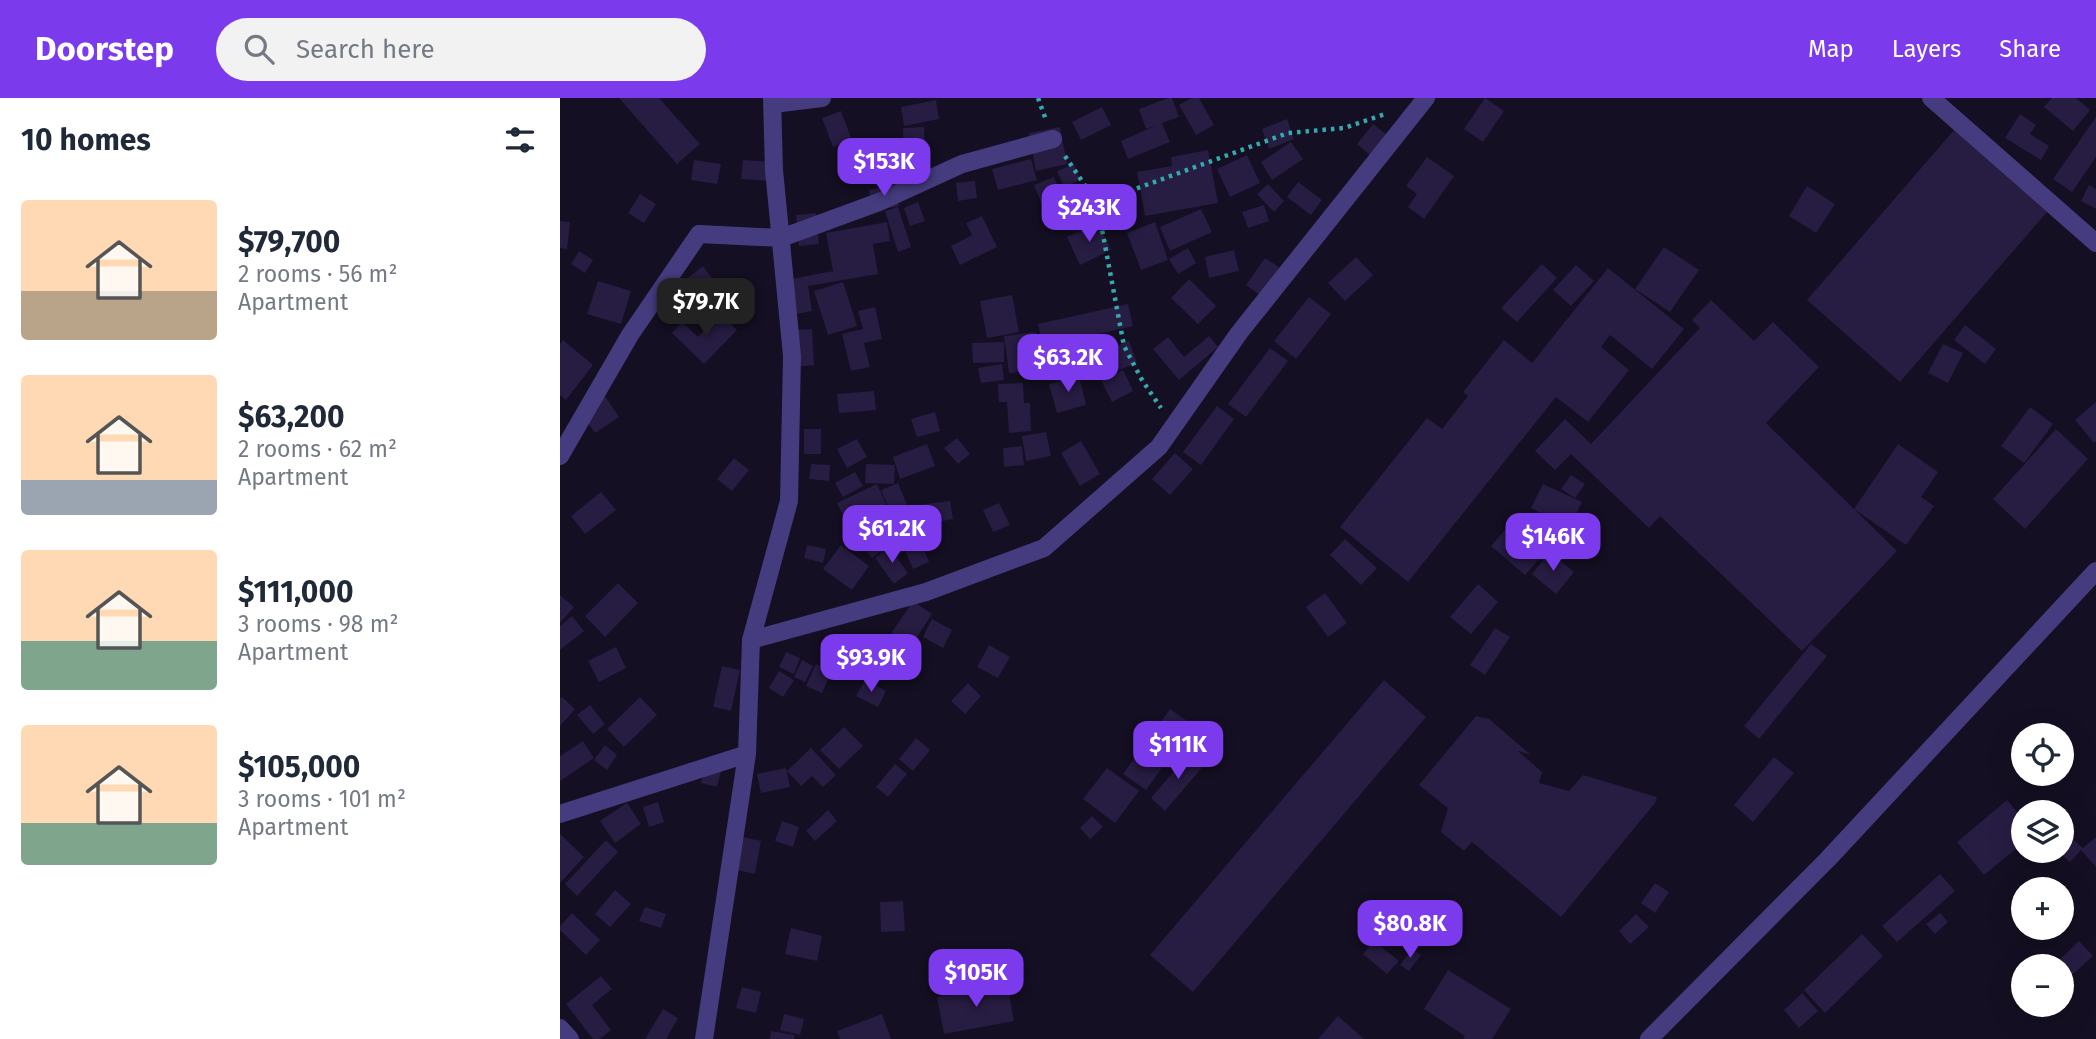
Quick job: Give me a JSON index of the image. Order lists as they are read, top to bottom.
{
  "page": {
    "header": "Doorstep",
    "search": "Search here",
    "nav": ["Map", "Layers", "Share"],
    "heading": "10 homes",
    "price": [
      "$153K",
      "$243K",
      "$79.7K",
      "$63.2K",
      "$61.2K",
      "$146K",
      "$93.9K",
      "$111K",
      "$80.8K",
      "$105K"
    ],
    "list": [
      {
        "name": "$79,700",
        "note": "2 rooms · 56 m² · Apartment"
      },
      {
        "name": "$63,200",
        "note": "2 rooms · 62 m² · Apartment"
      },
      {
        "name": "$111,000",
        "note": "3 rooms · 98 m² · Apartment"
      },
      {
        "name": "$105,000",
        "note": "3 rooms · 101 m² · Apartment"
      }
    ],
    "map_buttons": ["+", "−"]
  }
}
